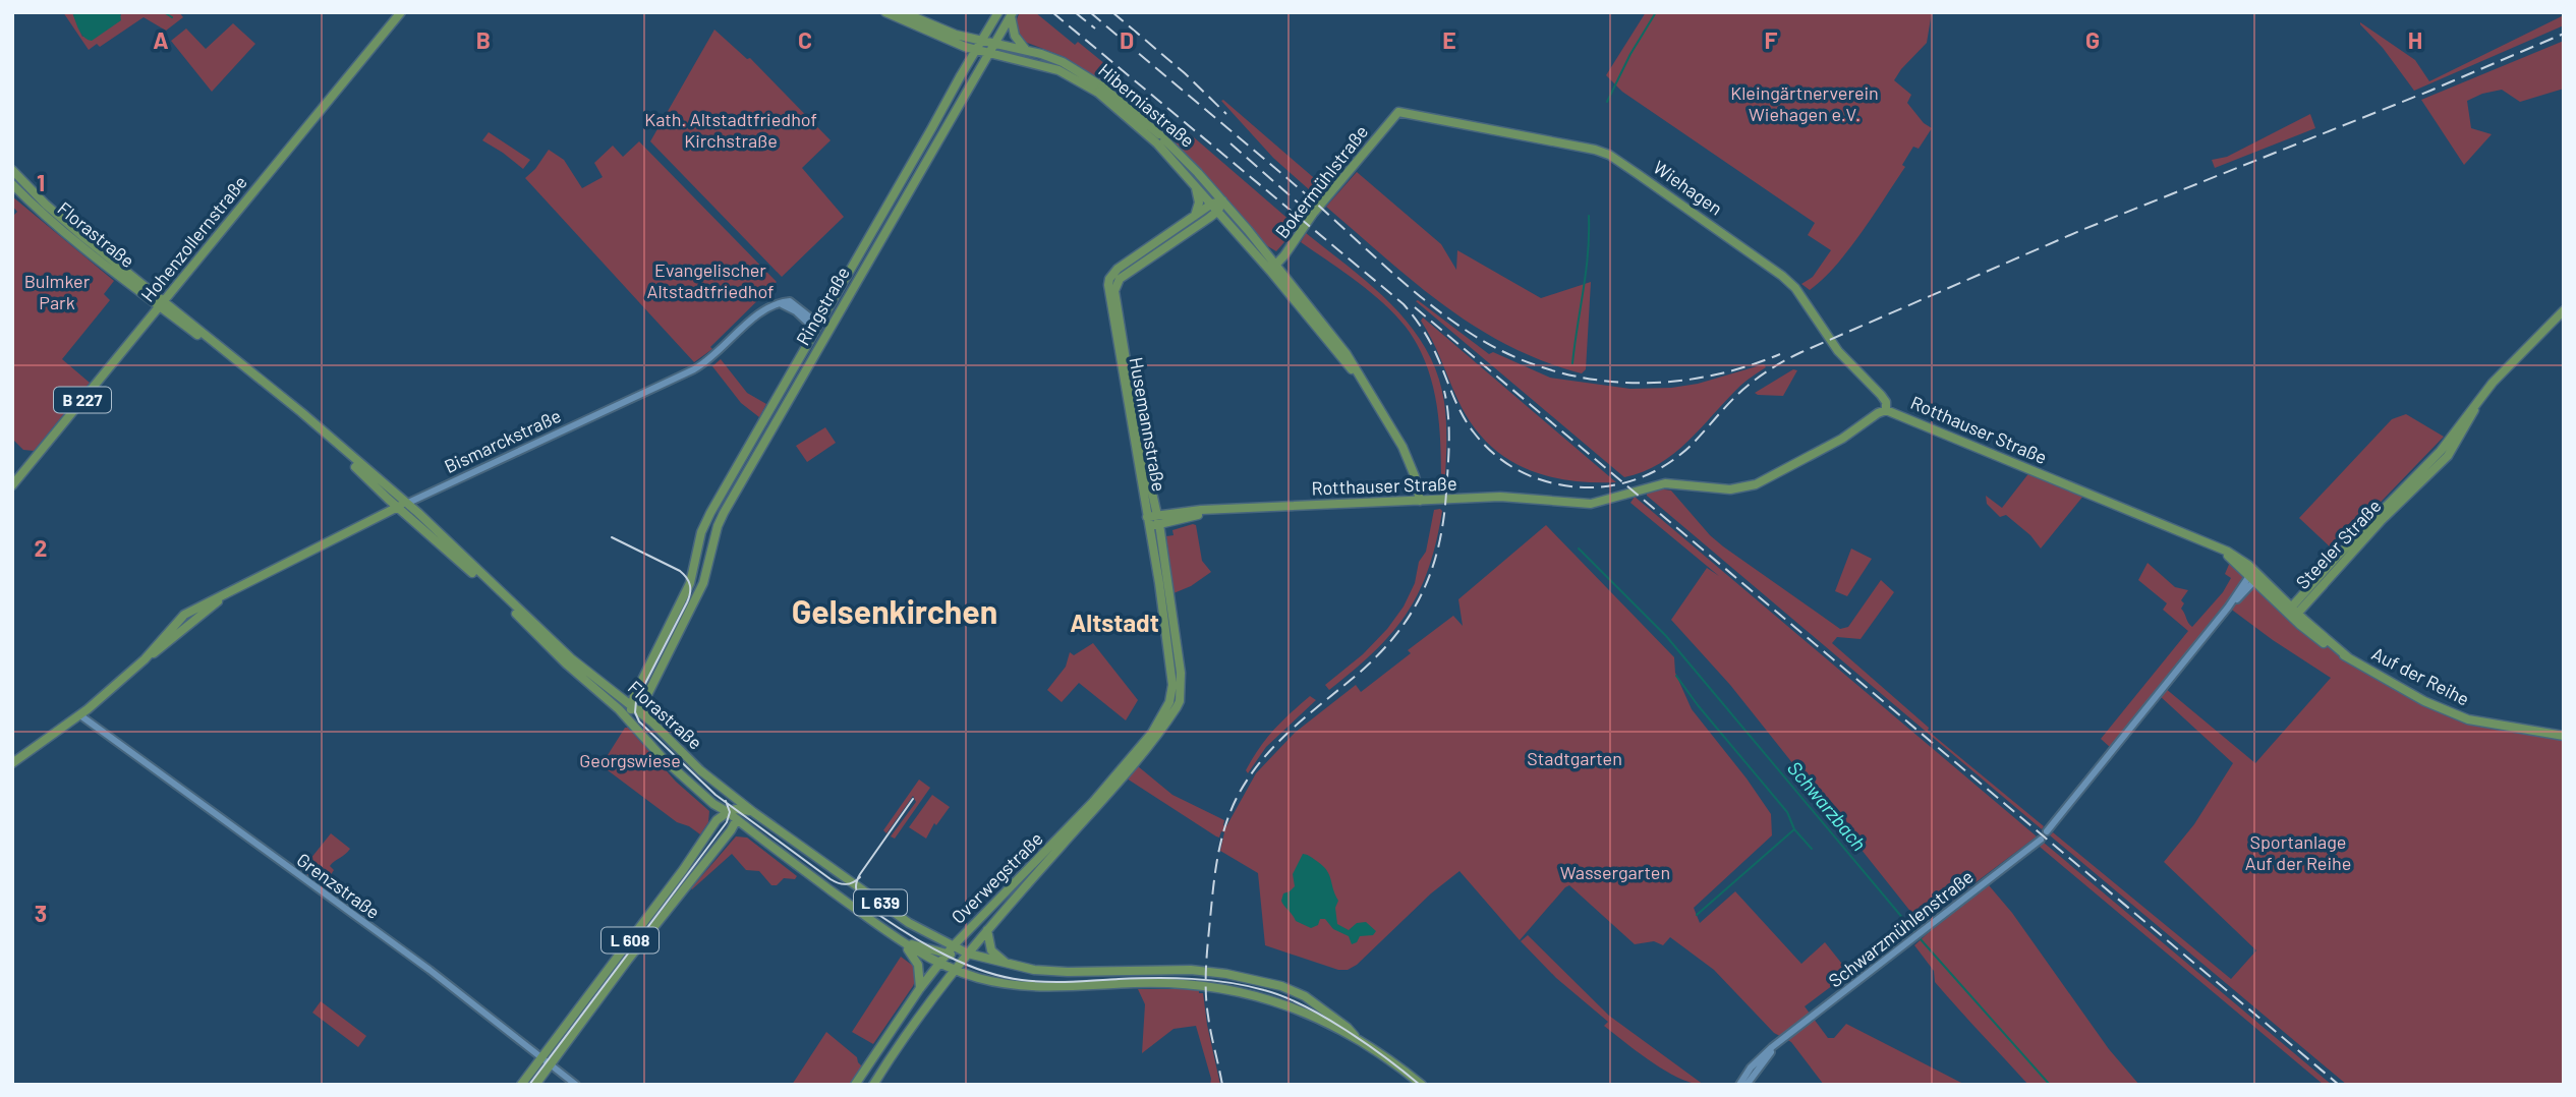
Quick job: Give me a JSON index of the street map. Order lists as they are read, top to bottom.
{
  "streets": {
    "main road": [
      "Hiberniastraße",
      "Bokermühlstraße",
      "Wiehagen",
      "Florastraße",
      "Hohenzollernstraße",
      "Ringstraße",
      "B 227",
      "Husemannstraße",
      "Rotthauser Straße",
      "Bismarckstraße",
      "Steeler Straße",
      "Auf der Reihe",
      "Overwegstraße",
      "L 639",
      "L 608"
    ],
    "street": ["Grenzstraße", "Schwarzmühlenstraße"]
  },
  "crossings": [
    ["Hiberniastraße", "Bokermühlstraße"],
    ["Hiberniastraße", "Ringstraße"],
    ["Hiberniastraße", "Husemannstraße"],
    ["Hiberniastraße", "Rotthauser Straße"],
    ["Bokermühlstraße", "Wiehagen"],
    ["Wiehagen", "Rotthauser Straße"],
    ["Florastraße", "Hohenzollernstraße"],
    ["Florastraße", "Ringstraße"],
    ["Florastraße", "Bismarckstraße"],
    ["Florastraße", "Overwegstraße"],
    ["Florastraße", "L 608"],
    ["Husemannstraße", "Rotthauser Straße"],
    ["Husemannstraße", "Overwegstraße"],
    ["Rotthauser Straße", "Auf der Reihe"],
    ["Bismarckstraße", "Grenzstraße"],
    ["Steeler Straße", "Auf der Reihe"],
    ["Grenzstraße", "L 608"]
  ],
  "districts": ["Gelsenkirchen", "Altstadt"],
  "water": ["Schwarzbach"],
  "parks": [
    "Kleingärtnerverein Wiehagen e.V.",
    "Kath. Altstadtfriedhof Kirchstraße",
    "Evangelischer Altstadtfriedhof",
    "Bulmker Park",
    "Stadtgarten",
    "Georgswiese",
    "Sportanlage Auf der Reihe",
    "Wassergarten"
  ],
  "grid": {
    "columns": [
      "A",
      "B",
      "C",
      "D",
      "E",
      "F",
      "G",
      "H"
    ],
    "rows": ["1", "2", "3"]
  }
}
